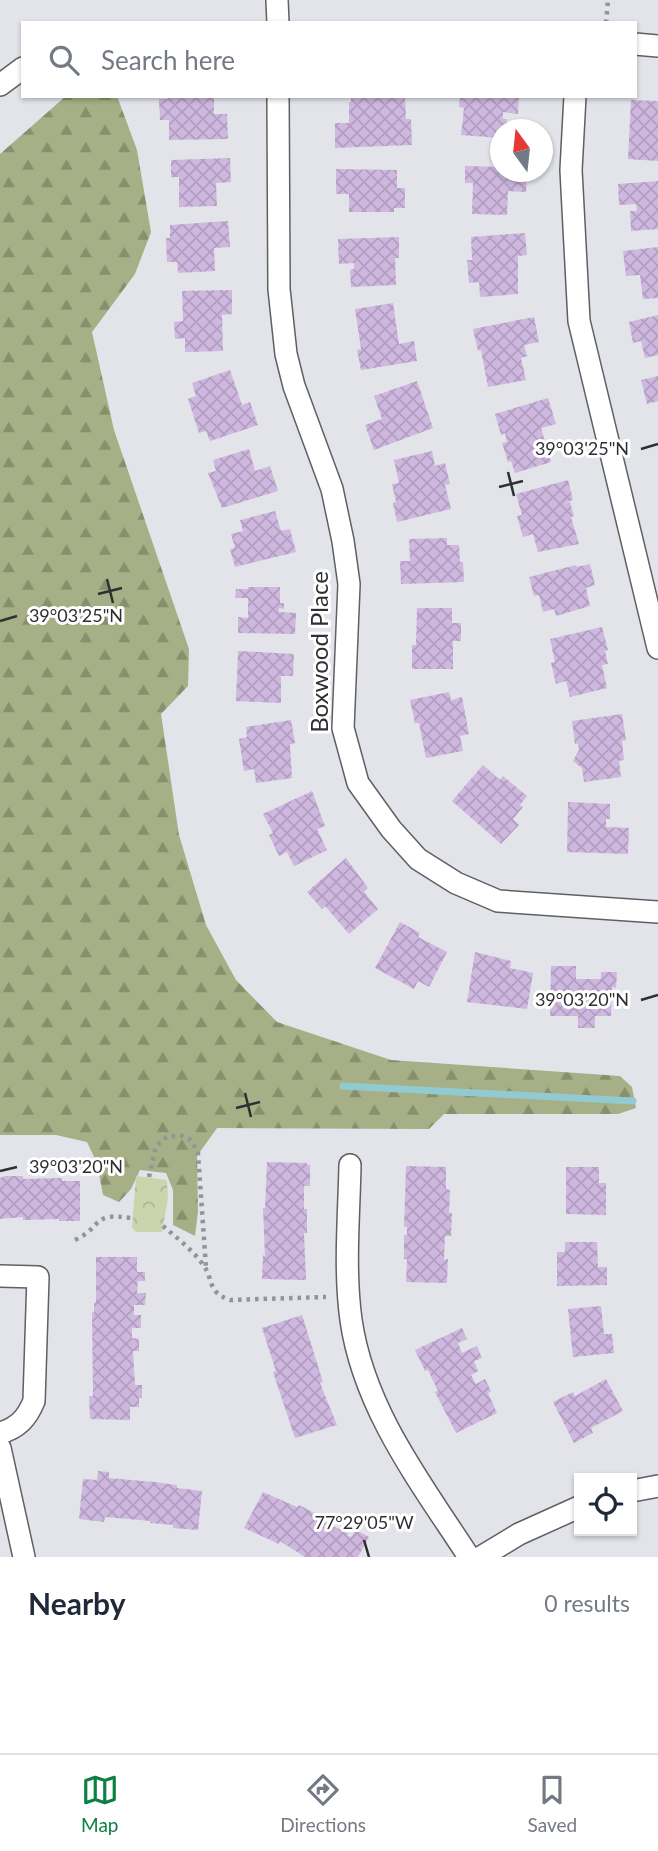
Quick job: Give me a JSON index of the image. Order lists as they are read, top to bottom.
{
  "streets": {
    "street": ["Boxwood Place"]
  },
  "north": "top",
  "page": {
    "search": "Search here",
    "heading": ["Nearby", "0 results"],
    "nav": ["Map", "Directions", "Saved"]
  },
  "coordinates": ["39°03'25\"N", "39°03'20\"N", "77°29'05\"W"]
}
